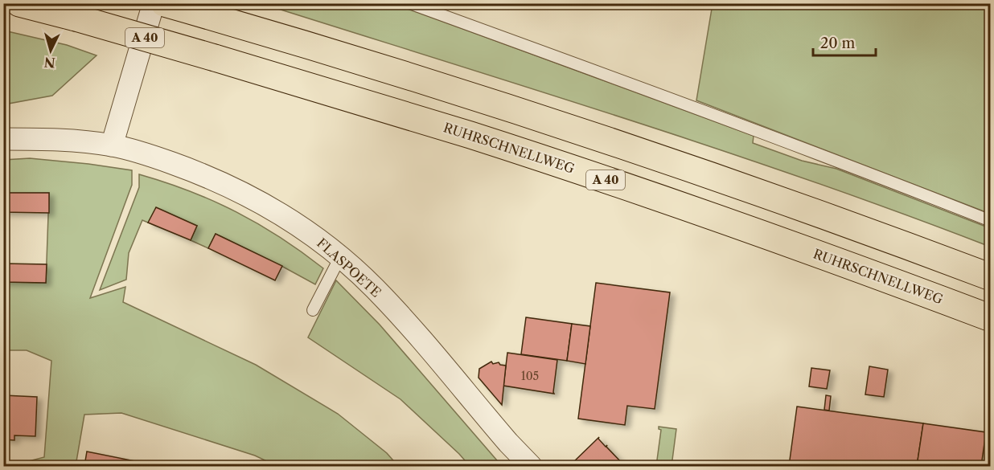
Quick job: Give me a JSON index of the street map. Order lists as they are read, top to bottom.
{
  "streets": {
    "highway": ["A 40", "RUHRSCHNELLWEG"],
    "street": ["FLASPOETE"]
  },
  "house_numbers": ["105"],
  "scale_bar": "20 m",
  "north": "bottom"
}
